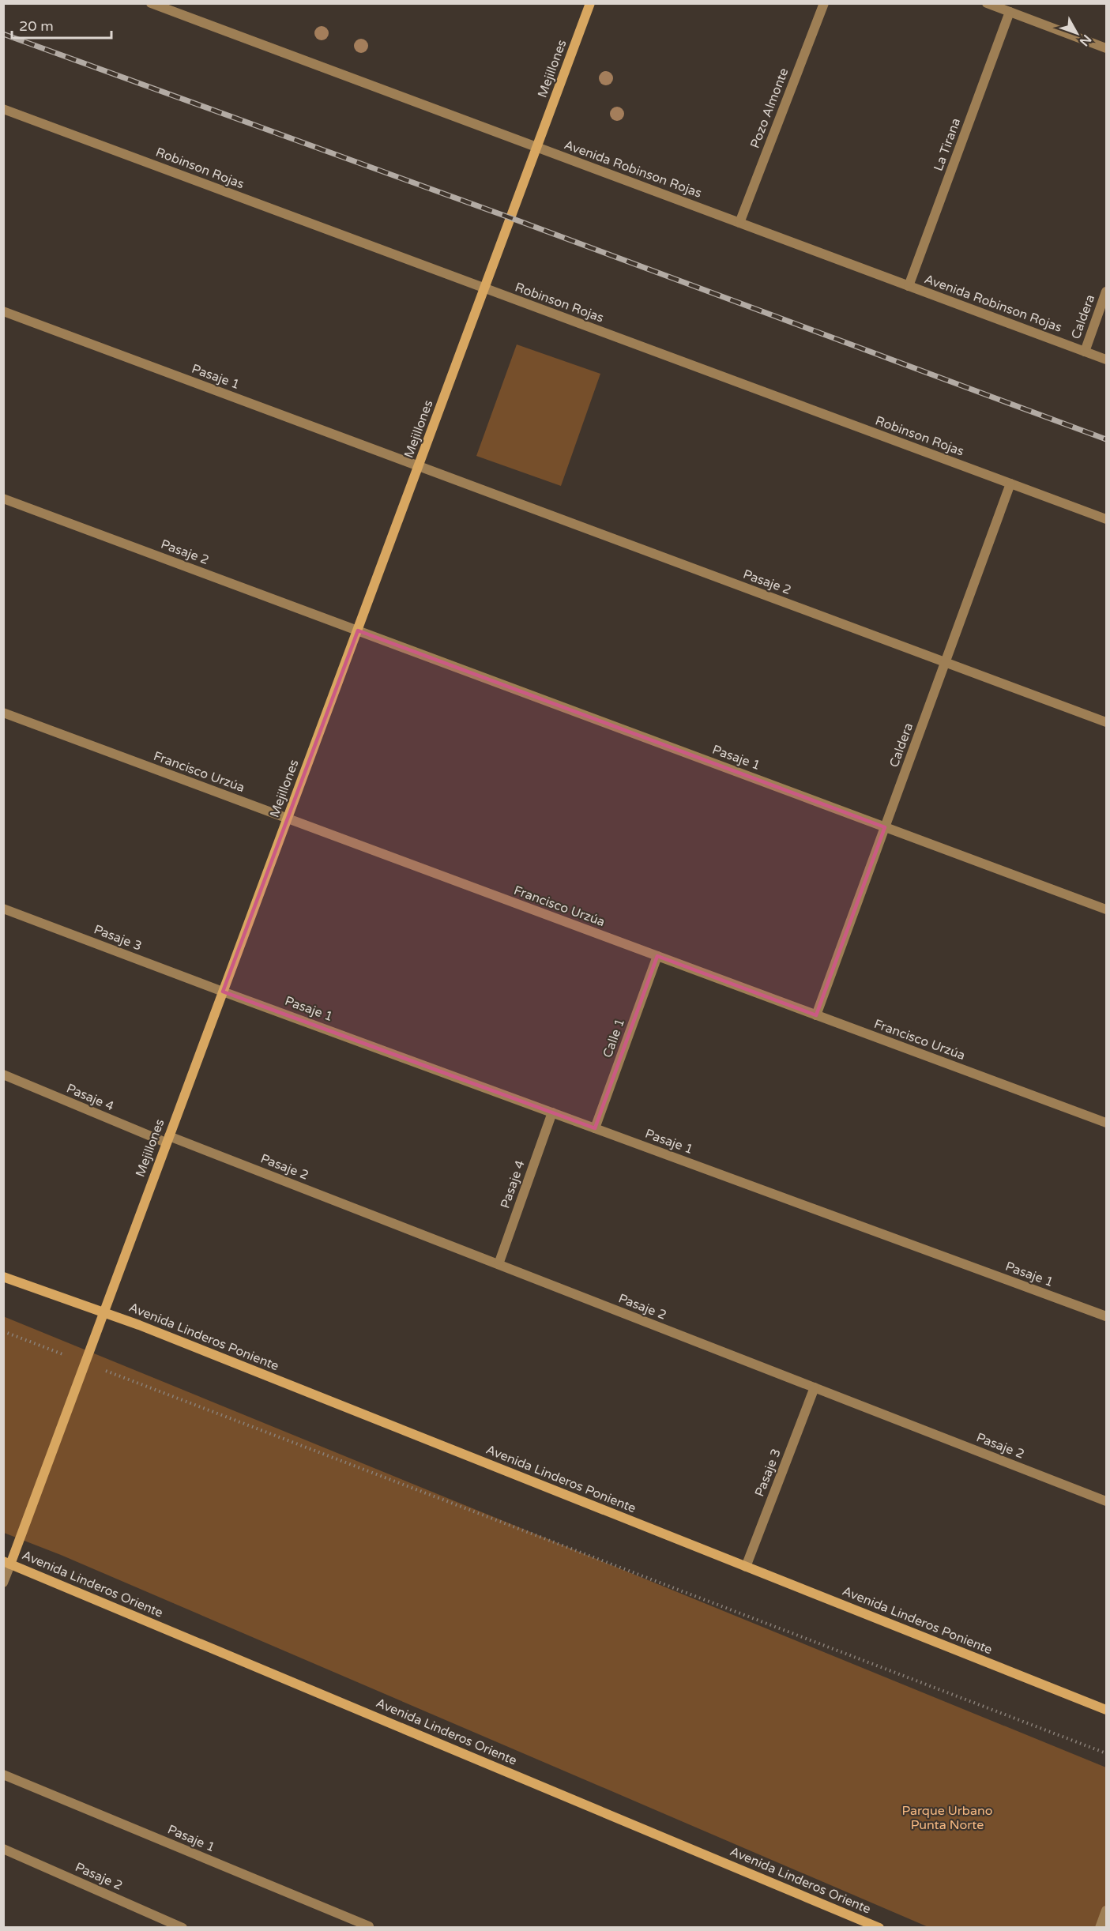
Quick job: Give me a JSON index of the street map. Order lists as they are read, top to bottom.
{
  "streets": {
    "street": [
      "Mejillones",
      "Pozo Almonte",
      "La Tirana",
      "Robinson Rojas",
      "Avenida Robinson Rojas",
      "Caldera",
      "Pasaje 1",
      "Pasaje 2",
      "Francisco Urzúa",
      "Pasaje 3",
      "Calle 1",
      "Pasaje 4",
      "Avenida Linderos Poniente",
      "Avenida Linderos Oriente"
    ]
  },
  "crossings": [
    ["Mejillones", "Robinson Rojas"],
    ["Mejillones", "Avenida Robinson Rojas"],
    ["Mejillones", "Pasaje 1"],
    ["Mejillones", "Pasaje 2"],
    ["Mejillones", "Francisco Urzúa"],
    ["Mejillones", "Pasaje 3"],
    ["Mejillones", "Pasaje 4"],
    ["Mejillones", "Avenida Linderos Poniente"],
    ["Mejillones", "Avenida Linderos Oriente"],
    ["Pozo Almonte", "Avenida Robinson Rojas"],
    ["La Tirana", "Avenida Robinson Rojas"],
    ["Robinson Rojas", "Caldera"],
    ["Avenida Robinson Rojas", "Caldera"],
    ["Caldera", "Pasaje 1"],
    ["Caldera", "Pasaje 2"],
    ["Caldera", "Francisco Urzúa"],
    ["Pasaje 1", "Pasaje 2"],
    ["Pasaje 1", "Pasaje 3"],
    ["Pasaje 1", "Calle 1"],
    ["Pasaje 1", "Pasaje 4"],
    ["Pasaje 2", "Pasaje 3"],
    ["Pasaje 2", "Pasaje 4"],
    ["Francisco Urzúa", "Calle 1"],
    ["Pasaje 3", "Avenida Linderos Poniente"]
  ],
  "parks": ["Parque Urbano Punta Norte"],
  "scale_bar": "20 m",
  "north": "bottom right"
}
